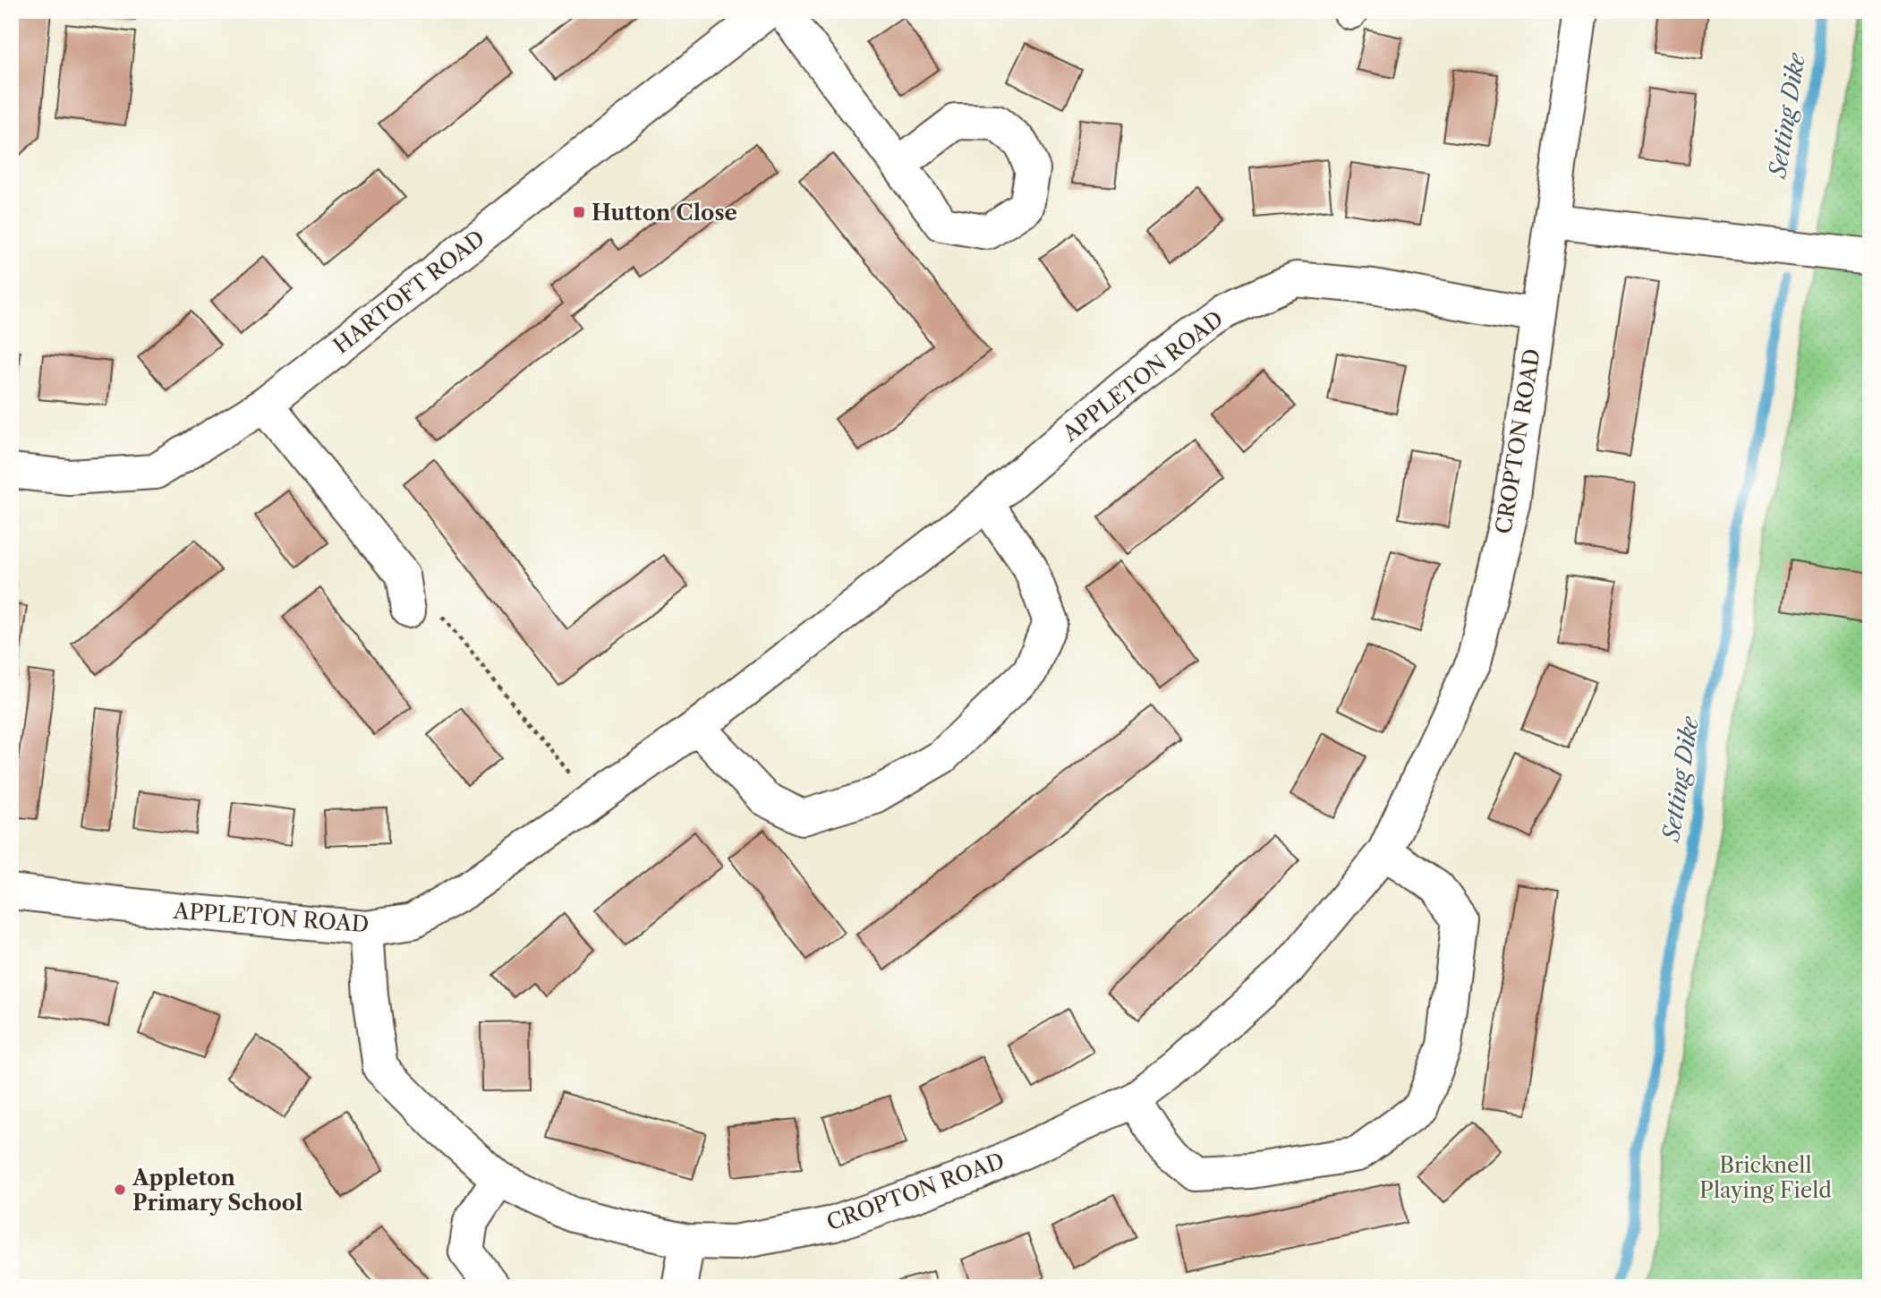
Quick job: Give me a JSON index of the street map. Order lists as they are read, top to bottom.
{
  "streets": {
    "street": ["HARTOFT ROAD", "APPLETON ROAD", "CROPTON ROAD"]
  },
  "crossings": [
    ["APPLETON ROAD", "CROPTON ROAD"]
  ],
  "water": ["Setting Dike"],
  "parks": ["Bricknell Playing Field"],
  "places": {
    "transit": ["Hutton Close"],
    "other": ["Appleton Primary School"]
  }
}
